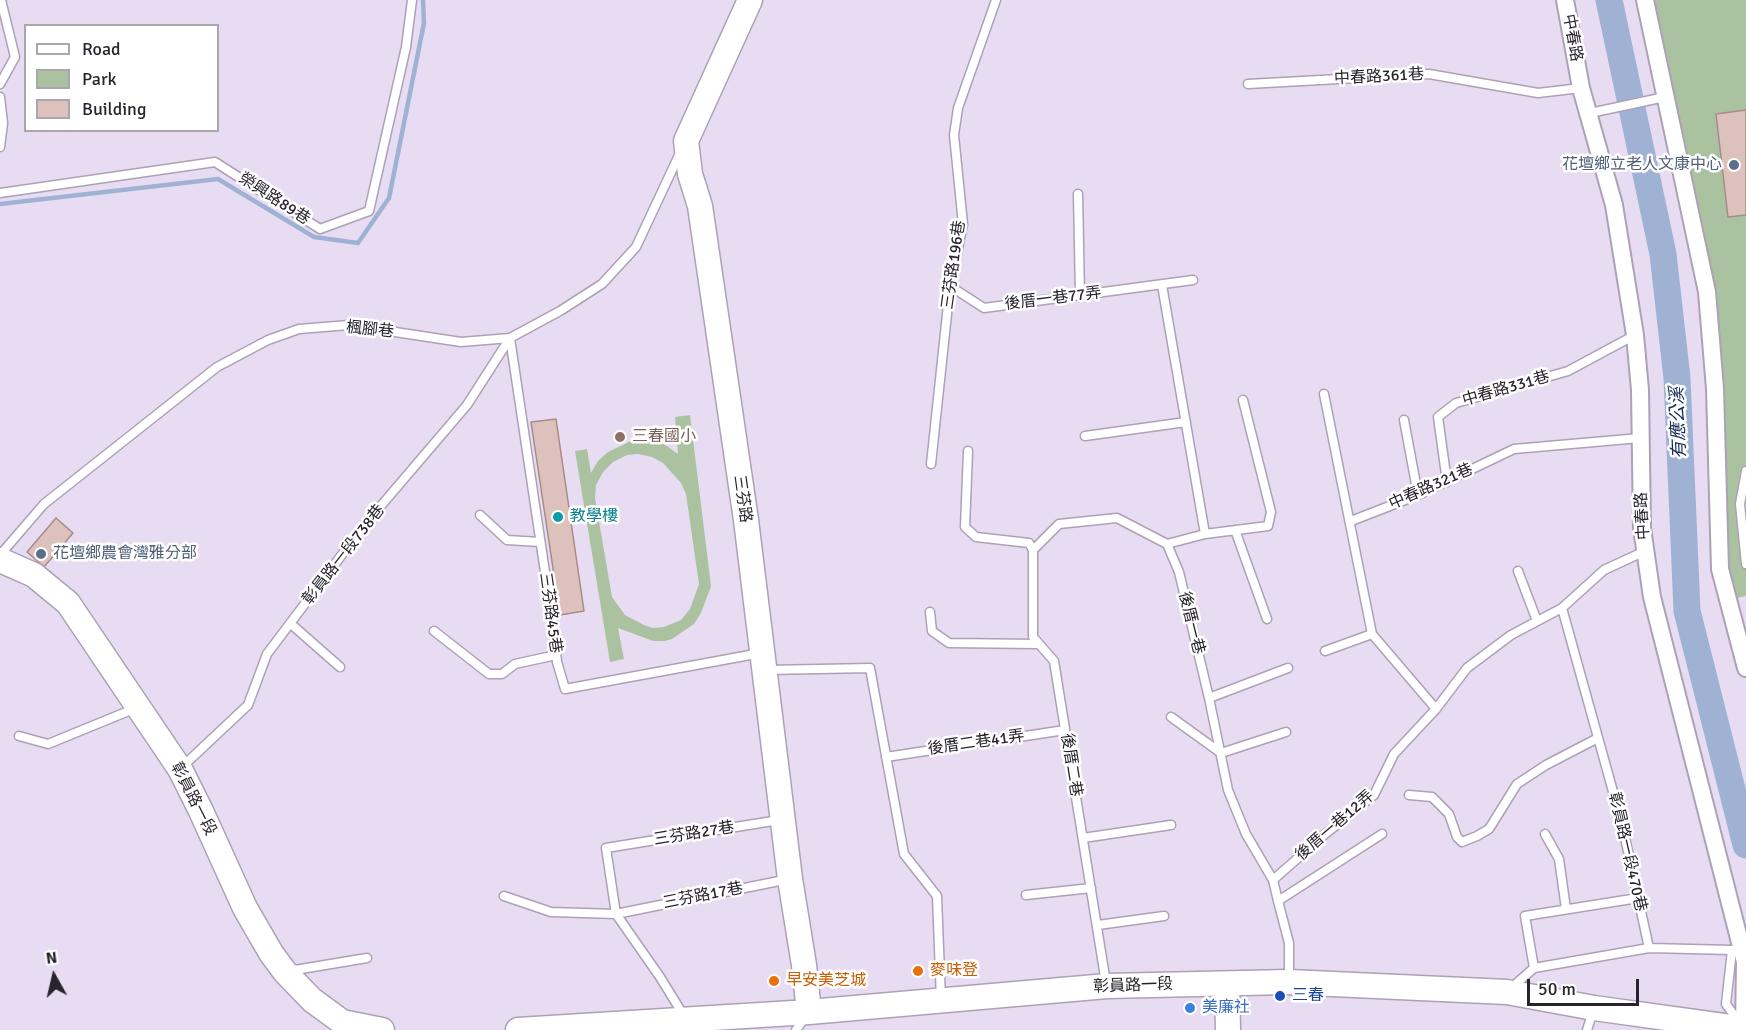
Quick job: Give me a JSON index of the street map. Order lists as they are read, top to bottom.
{
  "streets": {
    "main road": ["三芬路", "彰員路一段"],
    "street": ["中春路"],
    "lane": [
      "中春路361巷",
      "榮興路89巷",
      "三芬路196巷",
      "後厝一巷77弄",
      "楓腳巷",
      "中春路331巷",
      "中春路321巷",
      "彰員路一段738巷",
      "三芬路45巷",
      "後厝一巷",
      "後厝二巷41弄",
      "後厝二巷",
      "後厝一巷12弄",
      "三芬路27巷",
      "彰員路一段470巷",
      "三芬路17巷"
    ]
  },
  "crossings": [
    ["中春路", "中春路361巷"],
    ["中春路", "中春路331巷"],
    ["中春路", "中春路321巷"],
    ["中春路", "彰員路一段"],
    ["中春路", "後厝一巷12弄"],
    ["三芬路196巷", "後厝一巷77弄"],
    ["楓腳巷", "三芬路"],
    ["楓腳巷", "彰員路一段738巷"],
    ["楓腳巷", "三芬路45巷"],
    ["中春路331巷", "中春路321巷"],
    ["三芬路", "三芬路45巷"],
    ["三芬路", "彰員路一段"],
    ["三芬路", "三芬路27巷"],
    ["三芬路", "三芬路17巷"],
    ["彰員路一段738巷", "三芬路45巷"],
    ["彰員路一段738巷", "彰員路一段"],
    ["後厝一巷", "彰員路一段"],
    ["後厝一巷", "後厝一巷12弄"],
    ["後厝二巷41弄", "後厝二巷"],
    ["後厝二巷", "彰員路一段"],
    ["後厝一巷12弄", "彰員路一段470巷"],
    ["三芬路27巷", "三芬路17巷"]
  ],
  "water": ["有應公溪"],
  "places": [
    "花壇鄉立老人文康中心",
    "三春國小",
    "教學樓",
    "花壇鄉農會灣雅分部",
    "麥味登",
    "早安美芝城",
    "三春",
    "美廉社"
  ],
  "legend": ["Road", "Park", "Building"],
  "scale_bar": "50 m",
  "north": "top"
}
